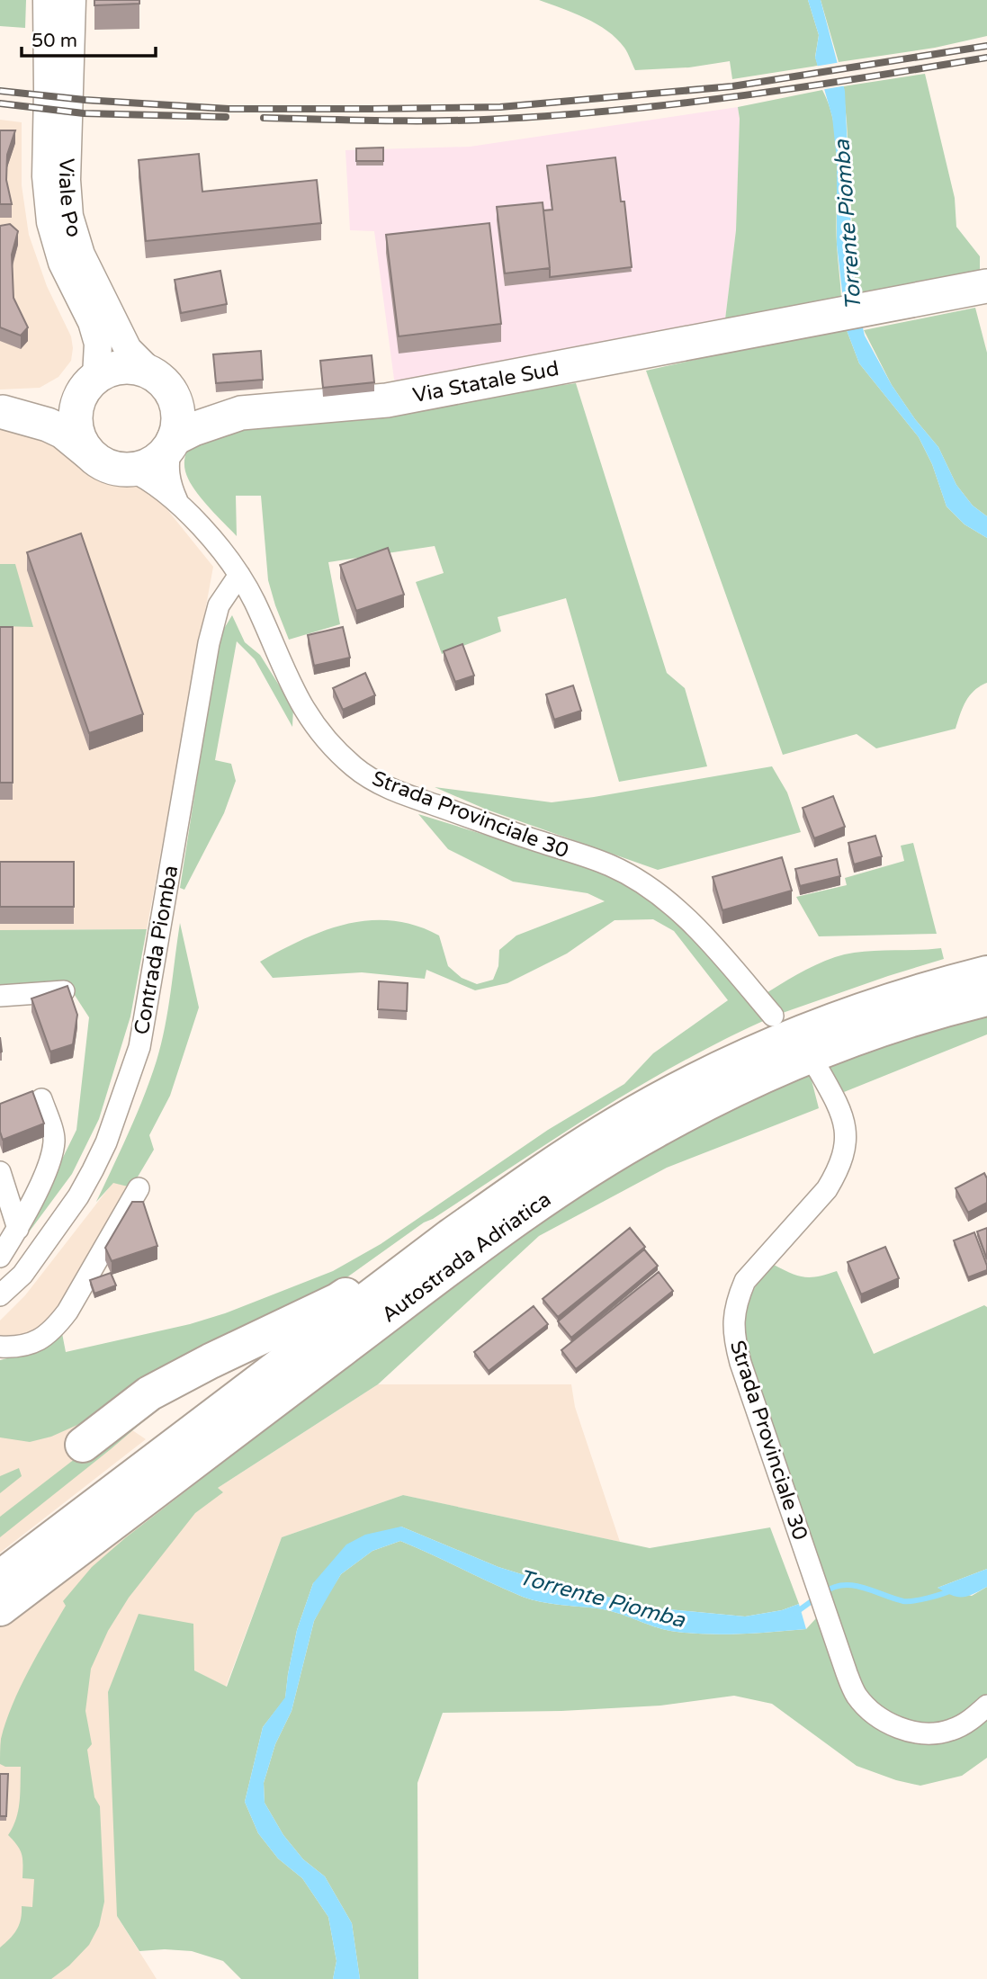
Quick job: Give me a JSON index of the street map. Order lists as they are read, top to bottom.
{
  "streets": {
    "highway": ["Autostrada Adriatica"],
    "main road": ["Via Statale Sud"],
    "street": ["Viale Po", "Strada Provinciale 30", "Contrada Piomba"]
  },
  "crossings": [
    ["Viale Po", "Strada Provinciale 30"],
    ["Strada Provinciale 30", "Contrada Piomba"]
  ],
  "water": ["Torrente Piomba"],
  "scale_bar": "50 m"
}
